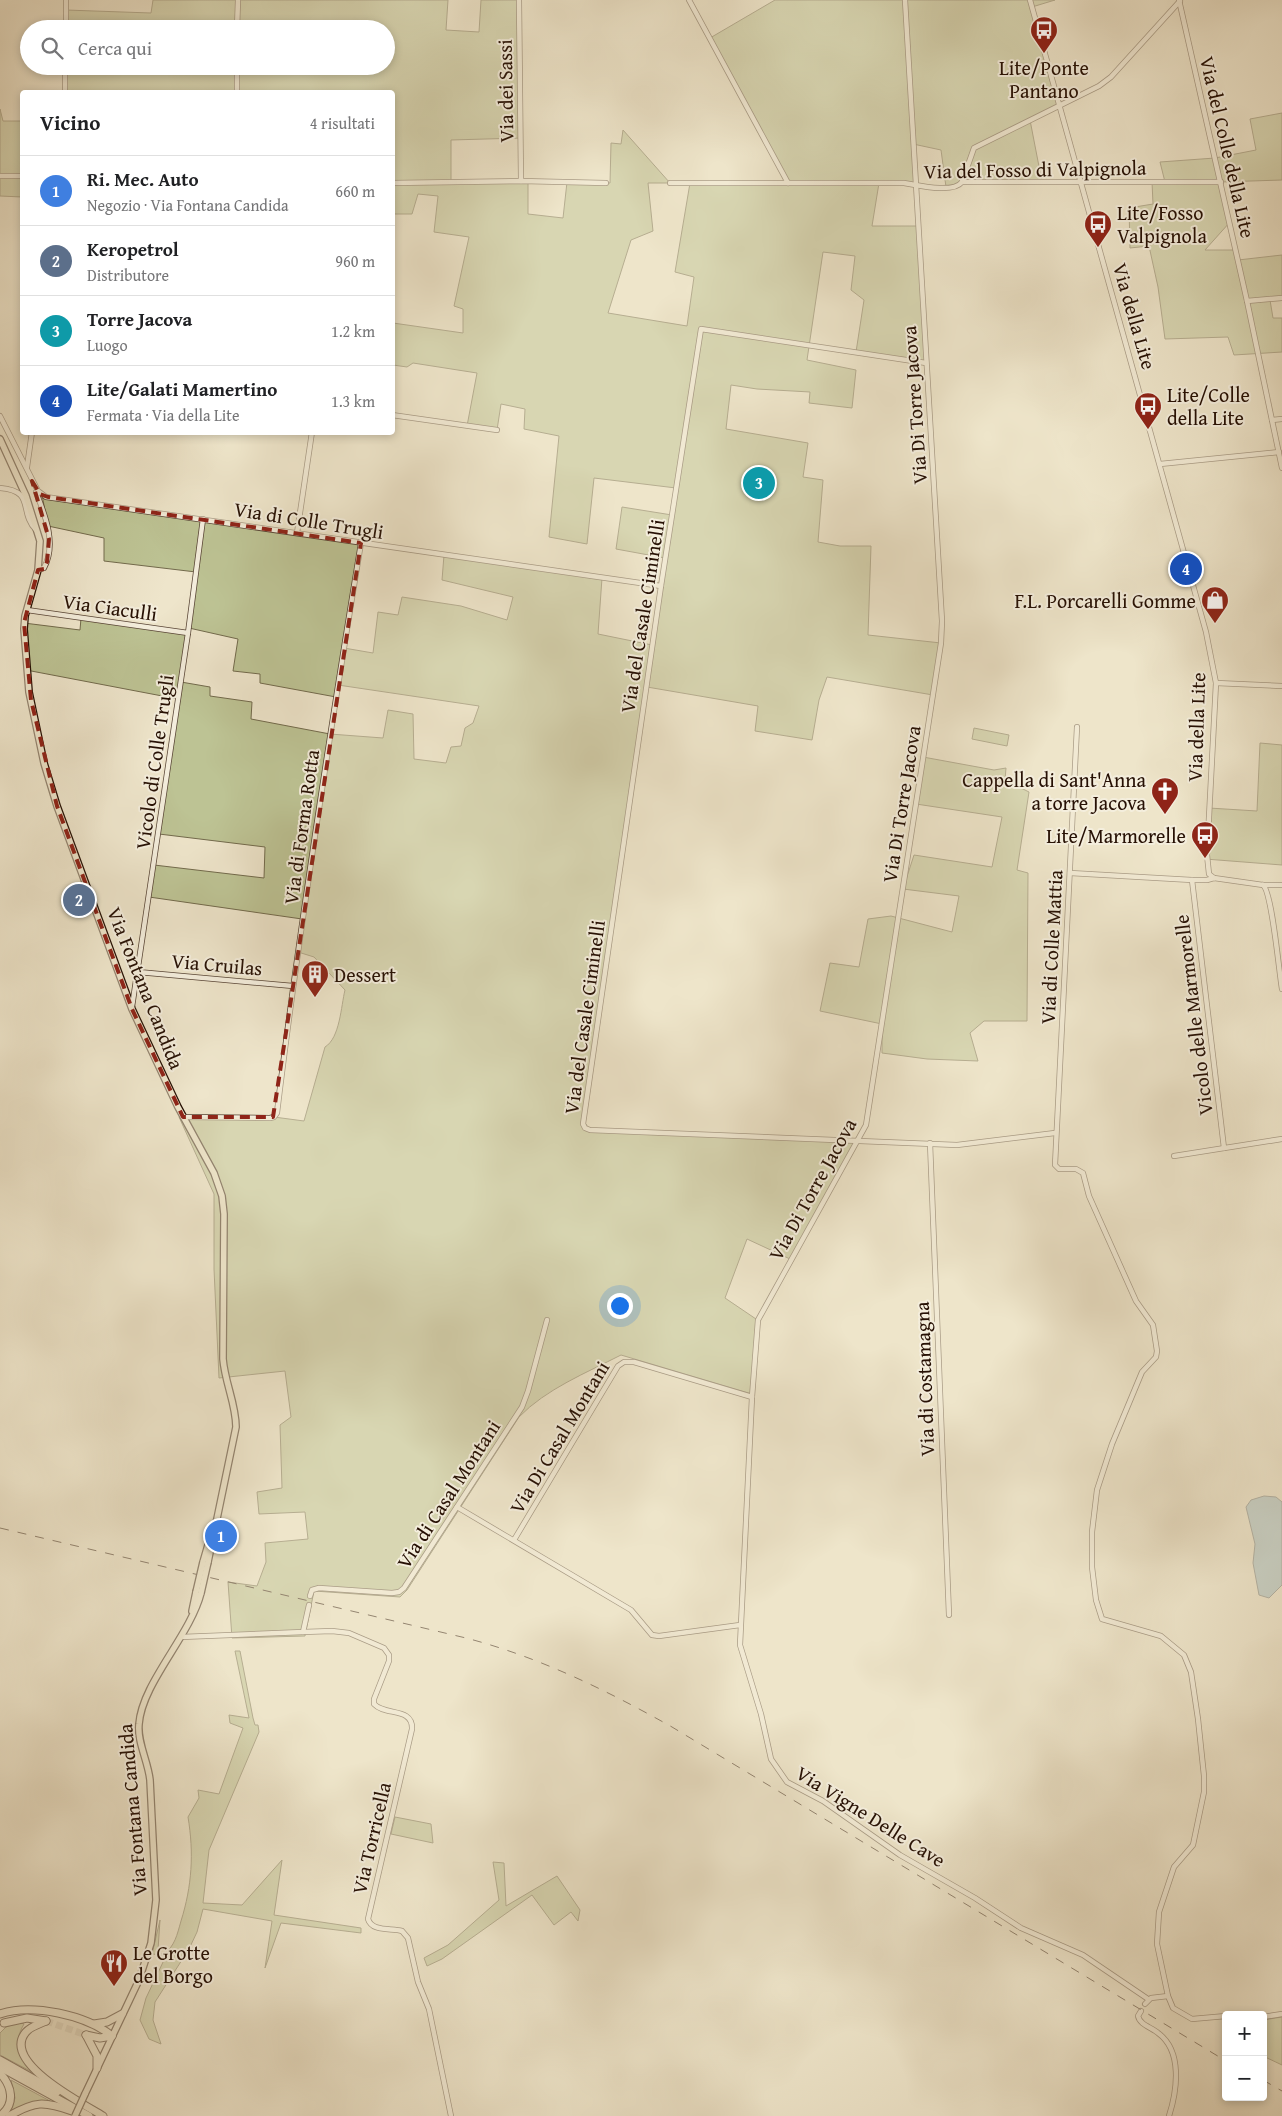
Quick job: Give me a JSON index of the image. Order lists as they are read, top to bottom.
{
  "streets": {
    "main road": ["Via Fontana Candida"],
    "street": [
      "Via dei Sassi",
      "Via del Colle della Lite",
      "Via del Fosso di Valpignola",
      "Via della Lite",
      "Via Di Torre Jacova",
      "Via di Colle Trugli",
      "Via Ciaculli",
      "Via del Casale Ciminelli",
      "Vicolo di Colle Trugli",
      "Via di Forma Rotta",
      "Via di Colle Mattia",
      "Via Cruilas",
      "Vicolo delle Marmorelle",
      "Via di Costamagna",
      "Via Di Casal Montani",
      "Via di Casal Montani",
      "Via Vigne Delle Cave",
      "Via Torricella"
    ]
  },
  "crossings": [
    ["Via del Colle della Lite", "Via del Fosso di Valpignola"],
    ["Via del Fosso di Valpignola", "Via della Lite"],
    ["Via del Fosso di Valpignola", "Via Di Torre Jacova"],
    ["Via Di Torre Jacova", "Via del Casale Ciminelli"],
    ["Via Di Torre Jacova", "Via Di Casal Montani"],
    ["Via Di Torre Jacova", "Via Vigne Delle Cave"],
    ["Via di Colle Trugli", "Via del Casale Ciminelli"],
    ["Via di Colle Trugli", "Vicolo di Colle Trugli"],
    ["Via di Colle Trugli", "Via di Forma Rotta"],
    ["Via Ciaculli", "Vicolo di Colle Trugli"],
    ["Via Ciaculli", "Via Fontana Candida"],
    ["Vicolo di Colle Trugli", "Via Cruilas"],
    ["Vicolo di Colle Trugli", "Via Fontana Candida"],
    ["Via di Forma Rotta", "Via Cruilas"],
    ["Via di Forma Rotta", "Via Fontana Candida"],
    ["Via Di Casal Montani", "Via Vigne Delle Cave"]
  ],
  "places": {
    "bus stop": [
      "Lite/Ponte Pantano",
      "Lite/Fosso Valpignola",
      "Lite/Colle della Lite",
      "Lite/Marmorelle"
    ],
    "shop": ["F.L. Porcarelli Gomme"],
    "church": ["Cappella di Sant'Anna a torre Jacova"],
    "building": ["Dessert"],
    "restaurant": ["Le Grotte del Borgo"]
  },
  "page": {
    "search": "Cerca qui",
    "heading": ["Vicino", "4 risultati"],
    "list": [
      {
        "mark": "1",
        "name": "Ri. Mec. Auto",
        "note": "Negozio · Via Fontana Candida",
        "value": "660 m"
      },
      {
        "mark": "2",
        "name": "Keropetrol",
        "note": "Distributore",
        "value": "960 m"
      },
      {
        "mark": "3",
        "name": "Torre Jacova",
        "note": "Luogo",
        "value": "1.2 km"
      },
      {
        "mark": "4",
        "name": "Lite/Galati Mamertino",
        "note": "Fermata · Via della Lite",
        "value": "1.3 km"
      }
    ],
    "pins": [
      "3",
      "4",
      "2",
      "1"
    ],
    "map_buttons": ["+", "−"]
  }
}
